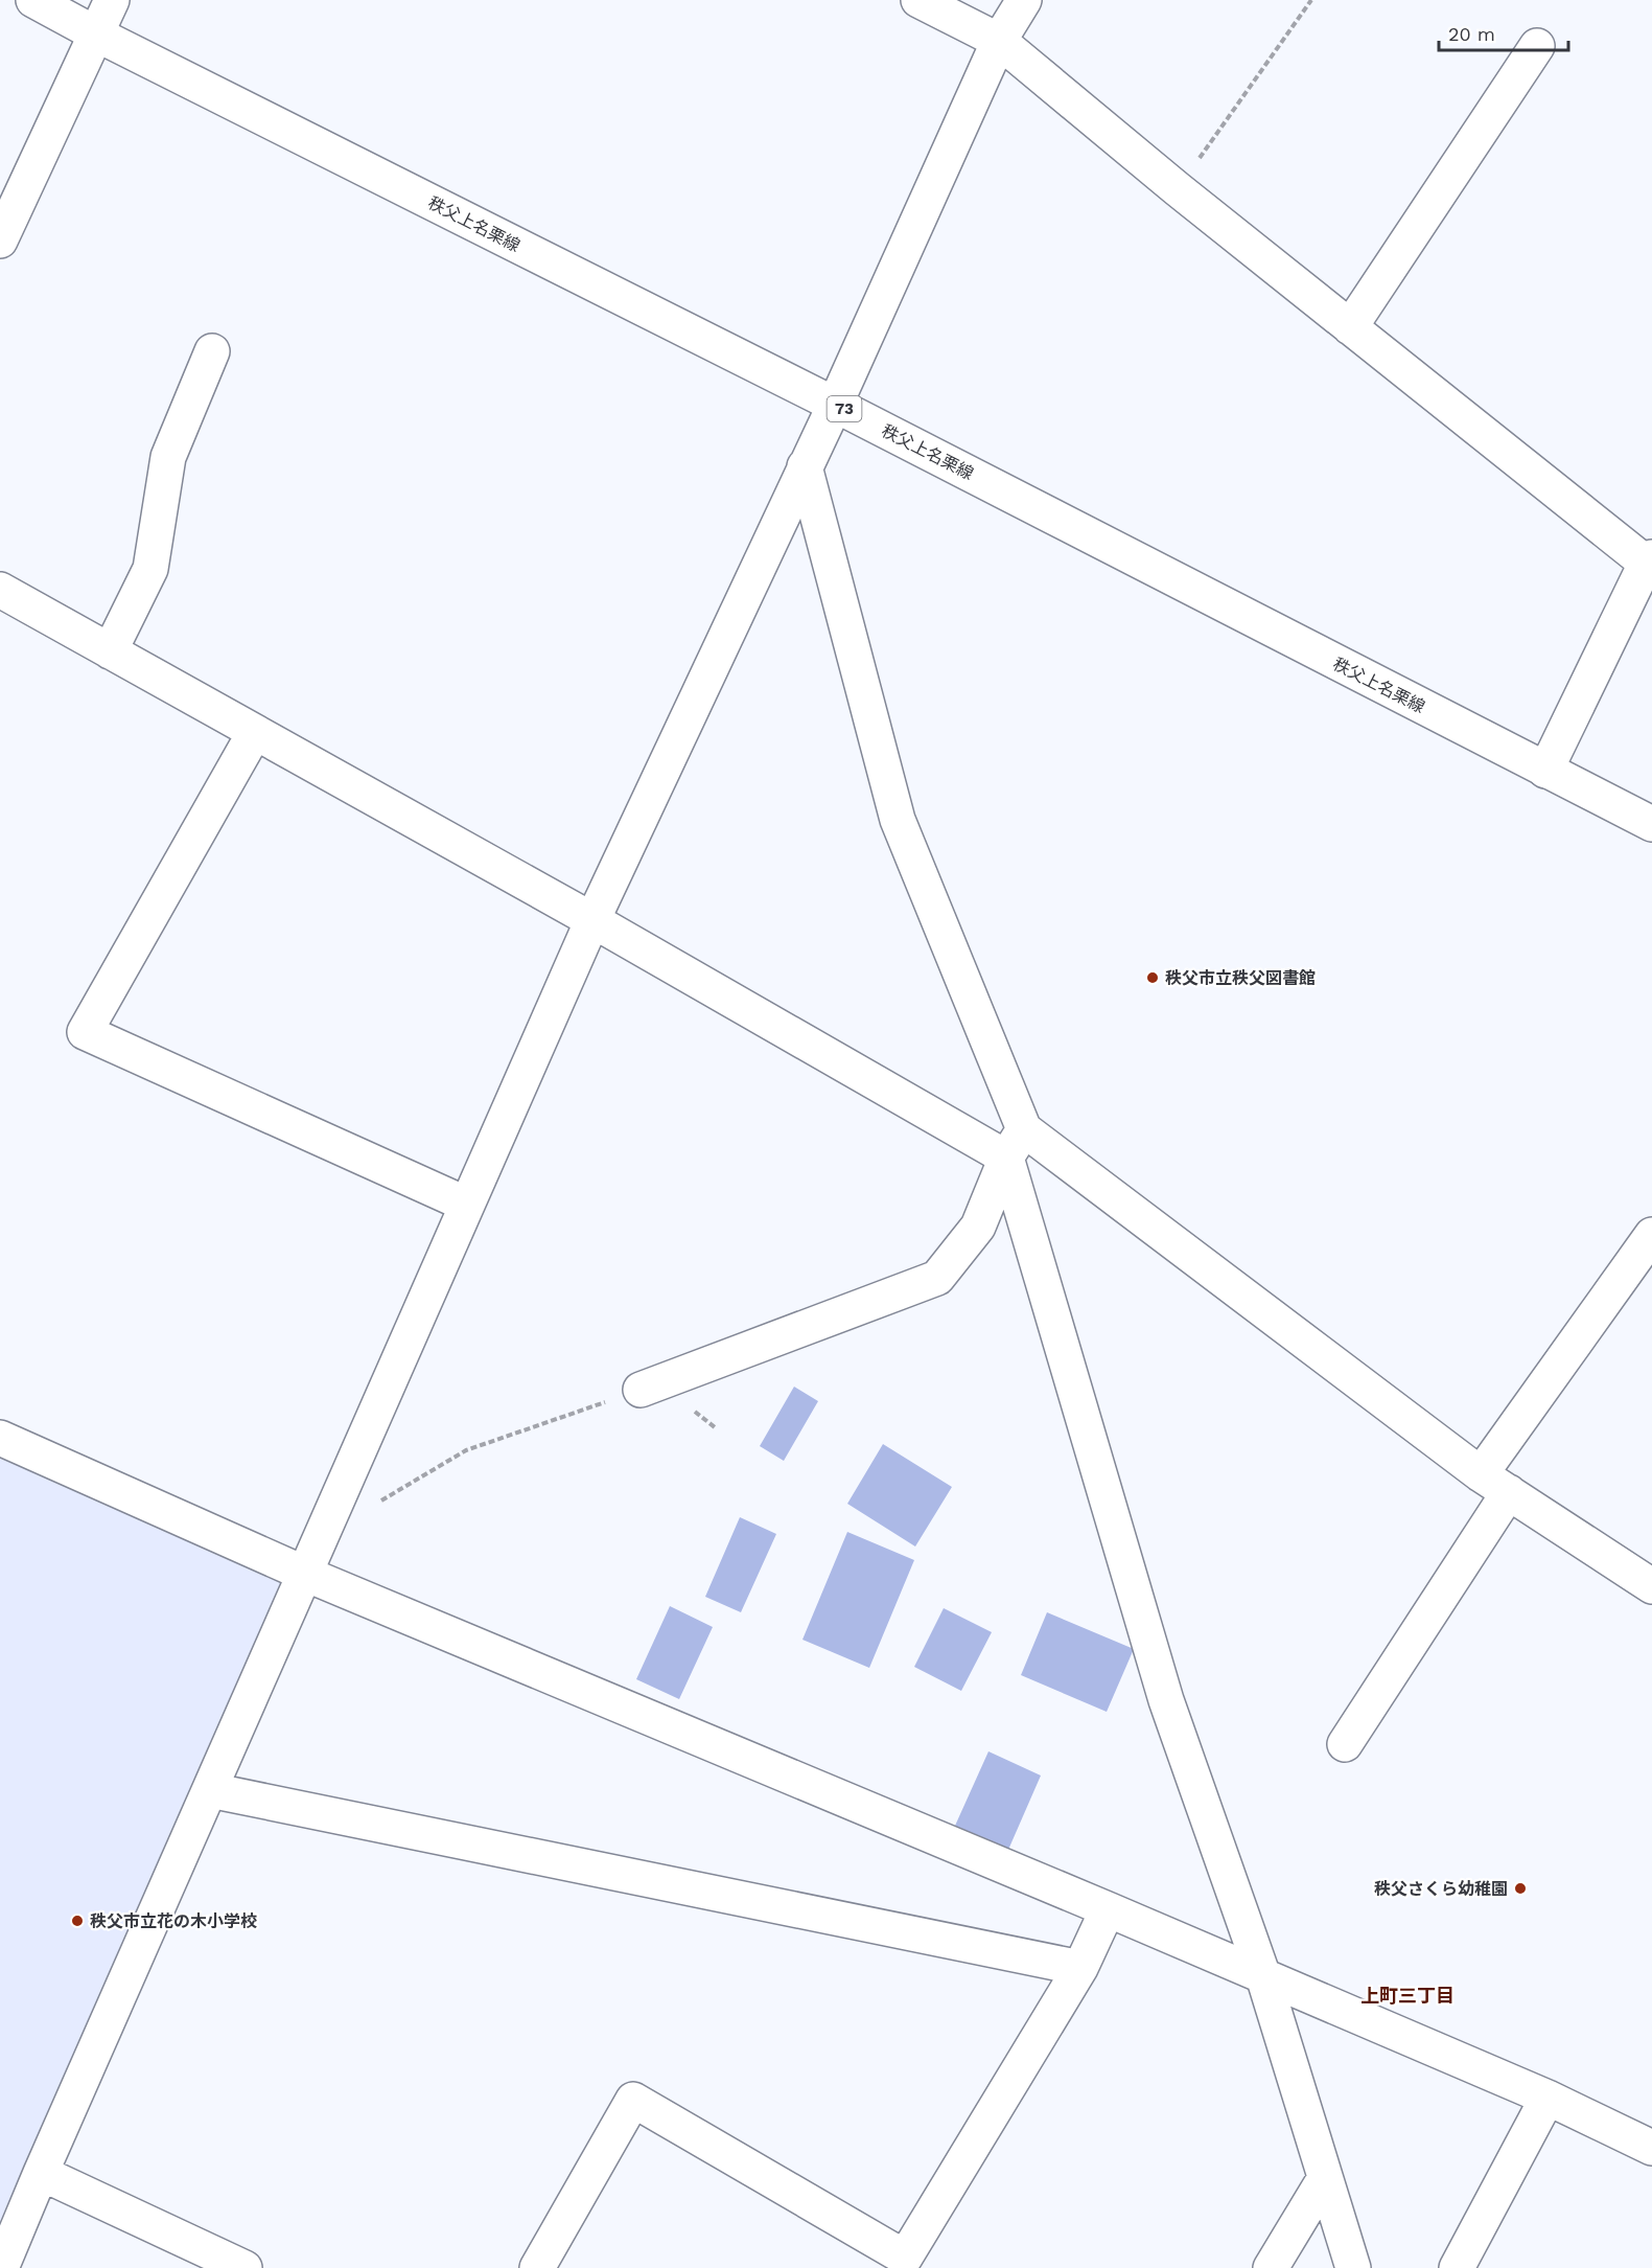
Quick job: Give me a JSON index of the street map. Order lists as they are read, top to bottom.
{
  "streets": {
    "street": ["秩父上名栗線", "73"]
  },
  "districts": ["上町三丁目"],
  "places": ["秩父市立秩父図書館", "秩父さくら幼稚園", "秩父市立花の木小学校"],
  "scale_bar": "20 m"
}
